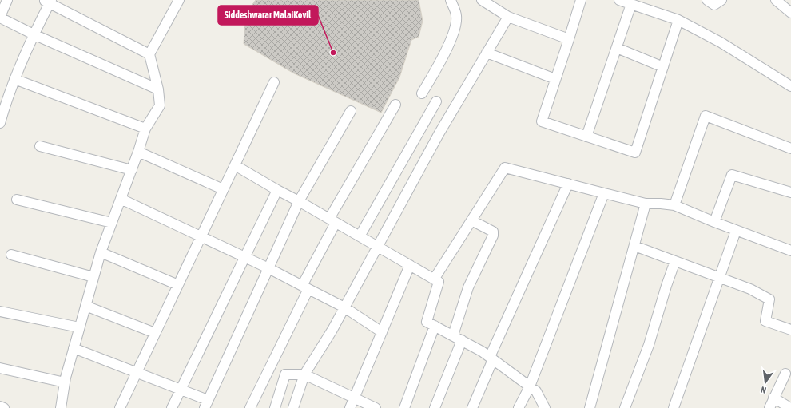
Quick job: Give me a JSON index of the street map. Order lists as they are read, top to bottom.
{
  "places": ["Siddeshwarar MalaiKovil"],
  "north": "bottom"
}
